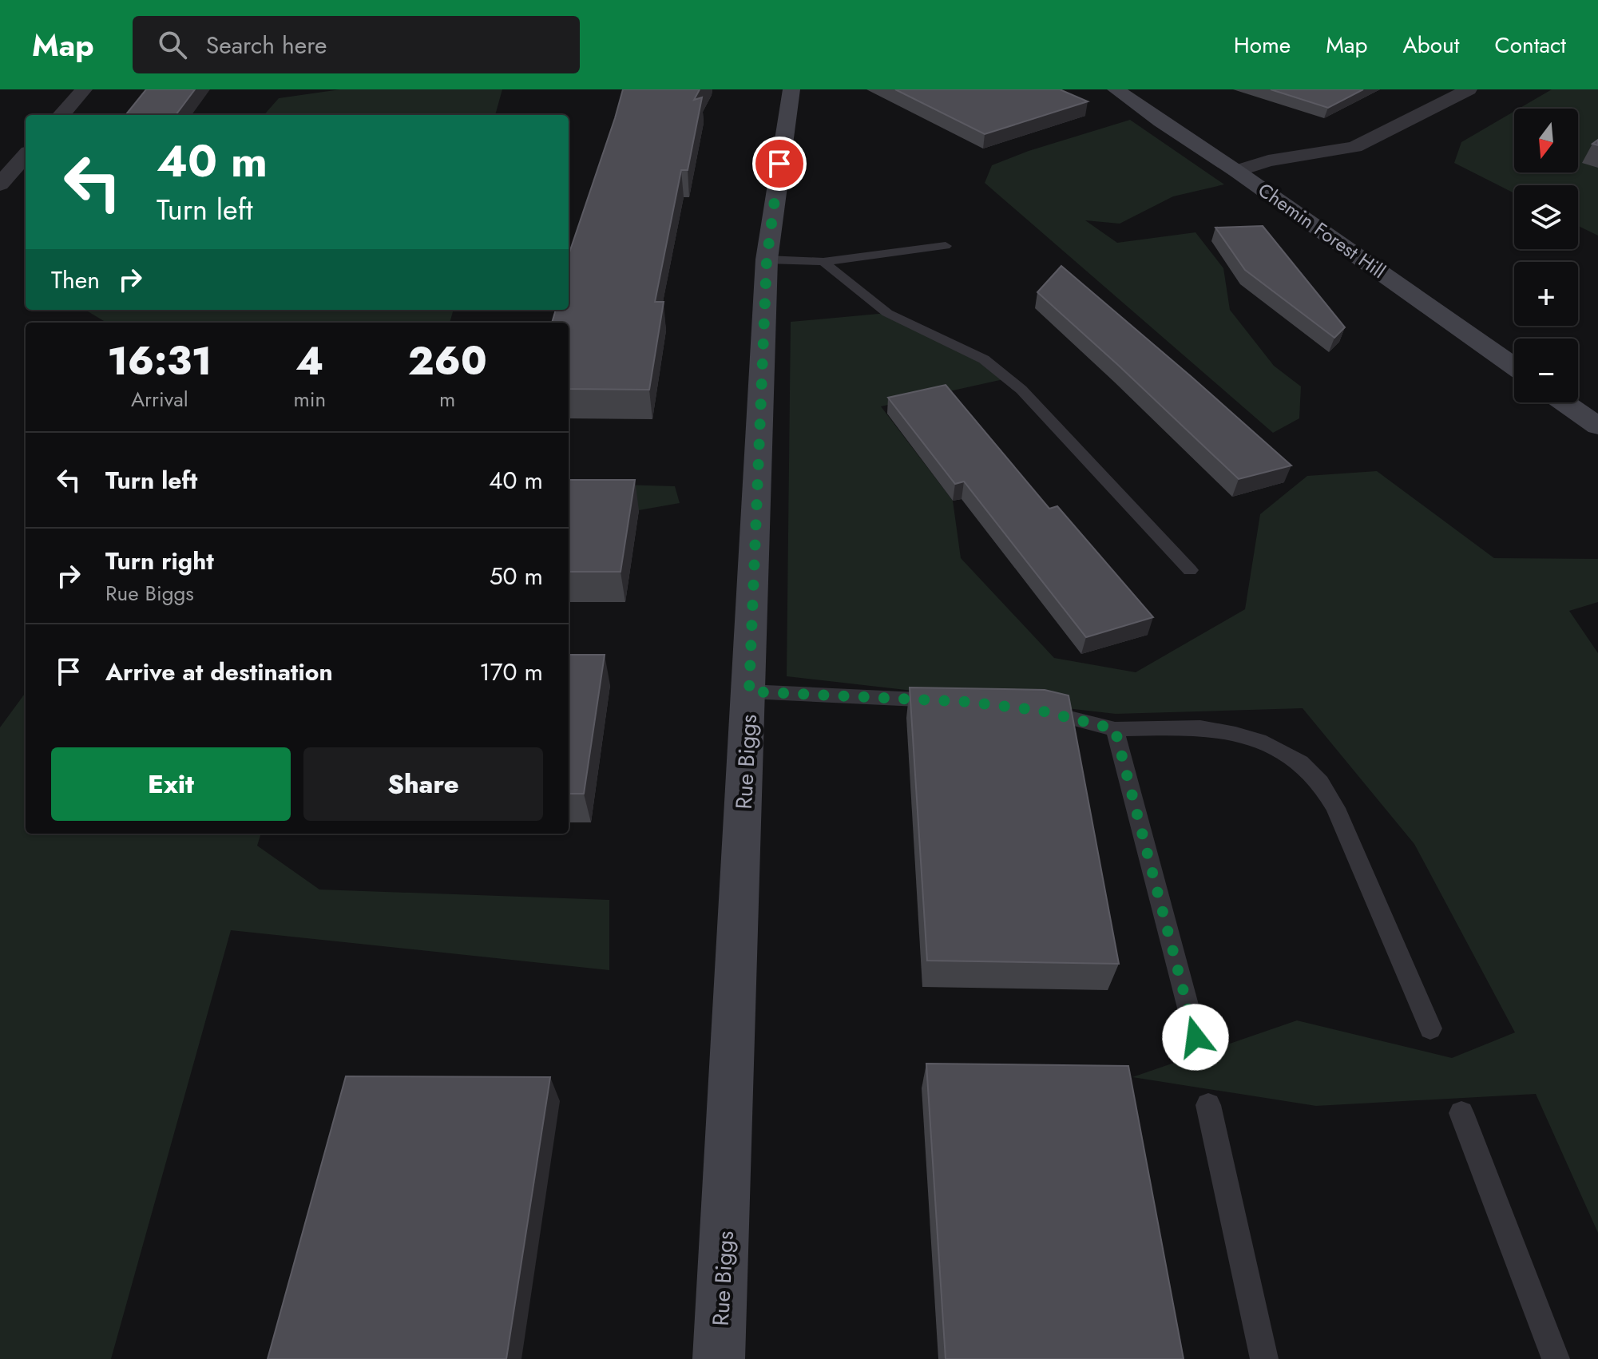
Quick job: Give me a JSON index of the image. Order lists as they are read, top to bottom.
{
  "streets": {
    "street": ["Chemin Forest Hill", "Rue Biggs"]
  },
  "north": "bottom",
  "page": {
    "header": "Map",
    "search": "Search here",
    "nav": [
      "Home",
      "Map",
      "About",
      "Contact"
    ],
    "map_buttons": ["+", "−"],
    "turn": ["40 m", "Turn left"],
    "then": "Then",
    "eta": [
      "16:31",
      "Arrival",
      "4",
      "min",
      "260",
      "m"
    ],
    "list": [
      {
        "name": "Turn left",
        "value": "40 m"
      },
      {
        "name": "Turn right",
        "note": "Rue Biggs",
        "value": "50 m"
      },
      {
        "name": "Arrive at destination",
        "value": "170 m"
      }
    ],
    "buttons": ["Exit", "Share"]
  }
}
